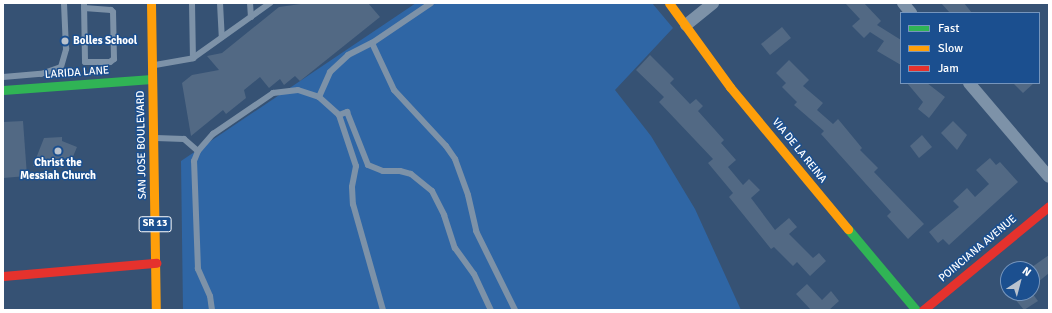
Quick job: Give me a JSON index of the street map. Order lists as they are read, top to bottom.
{
  "streets": {
    "street": [
      "LARIDA LANE",
      "SAN JOSE BOULEVARD",
      "VIA DE LA REINA",
      "SR 13",
      "POINCIANA AVENUE"
    ]
  },
  "crossings": [
    ["LARIDA LANE", "SAN JOSE BOULEVARD"]
  ],
  "places": ["Bolles School", "Christ the Messiah Church"],
  "legend": ["Fast", "Slow", "Jam"],
  "north": "top right"
}
